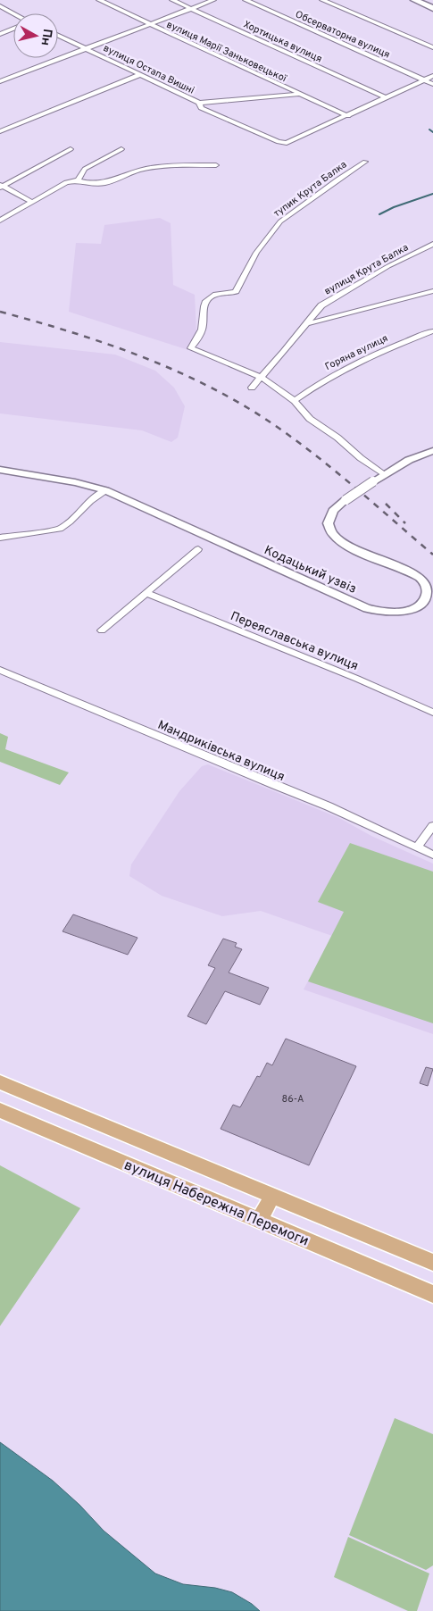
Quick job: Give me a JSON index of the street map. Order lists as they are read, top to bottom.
{
  "streets": {
    "main road": ["вулиця Набережна Перемоги"],
    "street": [
      "Обсерваторна вулиця",
      "Хортицька вулиця",
      "вулиця Марії Заньковецької",
      "вулиця Остапа Вишні",
      "тупик Крута Балка",
      "вулиця Крута Балка",
      "Горяна вулиця",
      "Кодацький узвіз",
      "Переяславська вулиця",
      "Мандриківська вулиця"
    ]
  },
  "crossings": [
    ["вулиця Марії Заньковецької", "вулиця Остапа Вишні"],
    ["тупик Крута Балка", "вулиця Крута Балка"]
  ],
  "house_numbers": ["86-А"],
  "north": "right"
}
